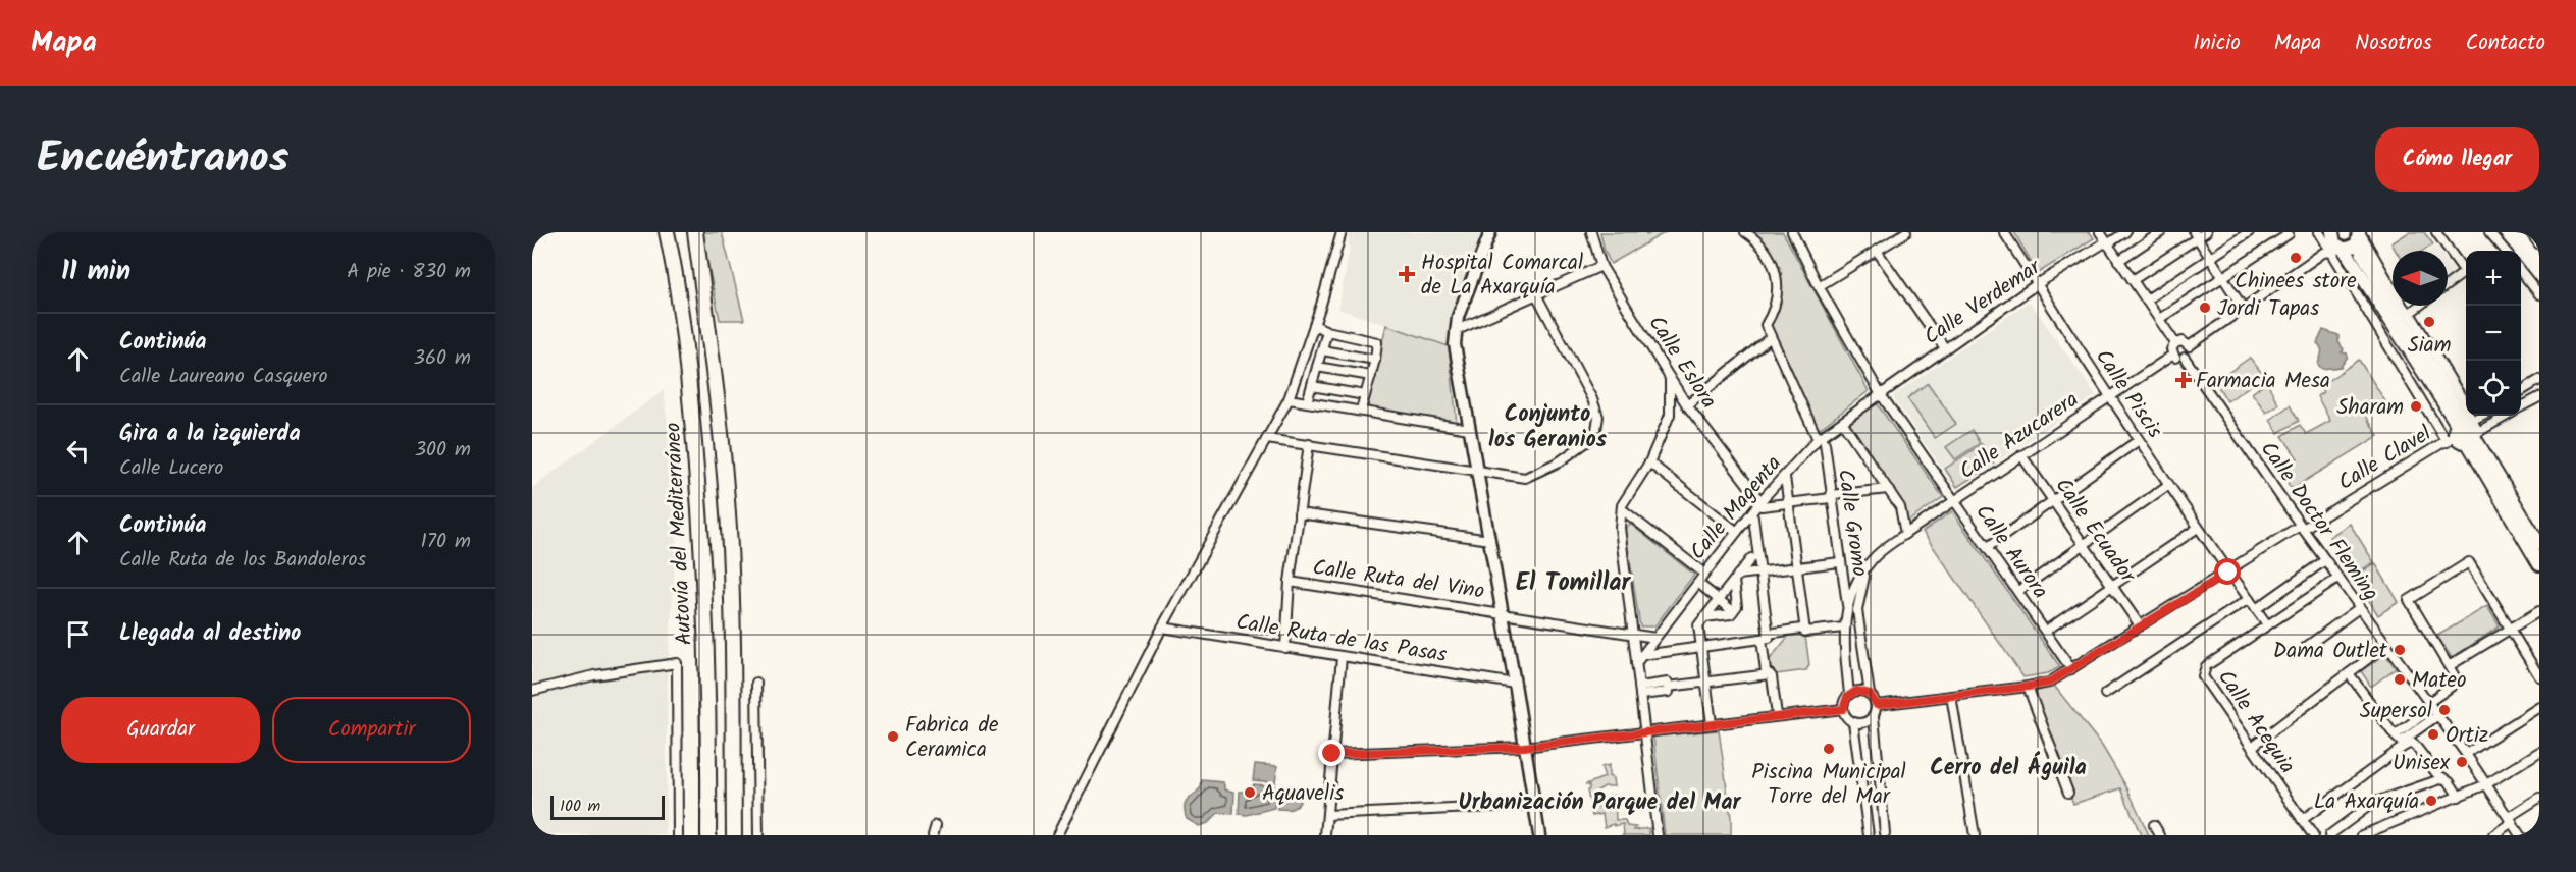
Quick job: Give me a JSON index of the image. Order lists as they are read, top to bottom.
{
  "streets": {
    "highway": ["Autovía del Mediterráneo"],
    "street": [
      "Calle Verdemar",
      "Calle Eslora",
      "Calle Piscis",
      "Calle Azucarera",
      "Calle Clavel",
      "Calle Magenta",
      "Calle Doctor Fleming",
      "Calle Gromo",
      "Calle Ecuador",
      "Calle Aurora",
      "Calle Ruta del Vino",
      "Calle Ruta de las Pasas",
      "Calle Acequia"
    ]
  },
  "crossings": [
    ["Calle Verdemar", "Calle Piscis"],
    ["Calle Verdemar", "Calle Magenta"],
    ["Calle Verdemar", "Calle Aurora"],
    ["Calle Eslora", "Calle Magenta"],
    ["Calle Piscis", "Calle Azucarera"],
    ["Calle Piscis", "Calle Clavel"],
    ["Calle Piscis", "Calle Acequia"],
    ["Calle Azucarera", "Calle Clavel"],
    ["Calle Azucarera", "Calle Doctor Fleming"],
    ["Calle Azucarera", "Calle Gromo"],
    ["Calle Azucarera", "Calle Ecuador"],
    ["Calle Azucarera", "Calle Aurora"],
    ["Calle Clavel", "Calle Doctor Fleming"],
    ["Calle Clavel", "Calle Ecuador"],
    ["Calle Clavel", "Calle Aurora"],
    ["Calle Magenta", "Calle Gromo"],
    ["Calle Magenta", "Calle Aurora"],
    ["Calle Magenta", "Calle Ruta del Vino"],
    ["Calle Doctor Fleming", "Calle Acequia"]
  ],
  "districts": [
    "Conjunto los Geranios",
    "El Tomillar",
    "Cerro del Águila",
    "Urbanización Parque del Mar"
  ],
  "places": {
    "other": [
      "Chinees store",
      "Jordi Tapas",
      "Siam",
      "Sharam",
      "Dama Outlet",
      "Mateo",
      "Supersol",
      "Ortiz",
      "Fabrica de Ceramica",
      "Piscina Municipal Torre del Mar",
      "Unisex",
      "Aquavelis",
      "La Axarquía"
    ],
    "health": ["Hospital Comarcal de La Axarquía", "Farmacia Mesa"]
  },
  "scale_bar": "100 m",
  "north": "left",
  "page": {
    "header": "Mapa",
    "nav": [
      "Inicio",
      "Mapa",
      "Nosotros",
      "Contacto"
    ],
    "title": "Encuéntranos",
    "buttons": [
      "Cómo llegar",
      ["Guardar", "Compartir"]
    ],
    "heading": ["11 min", "A pie · 830 m"],
    "map_buttons": ["+", "−"],
    "list": [
      ["Continúa", "Calle Laureano Casquero", "360 m"],
      ["Gira a la izquierda", "Calle Lucero", "300 m"],
      ["Continúa", "Calle Ruta de los Bandoleros", "170 m"],
      "Llegada al destino"
    ],
    "scale": "100 m"
  }
}
